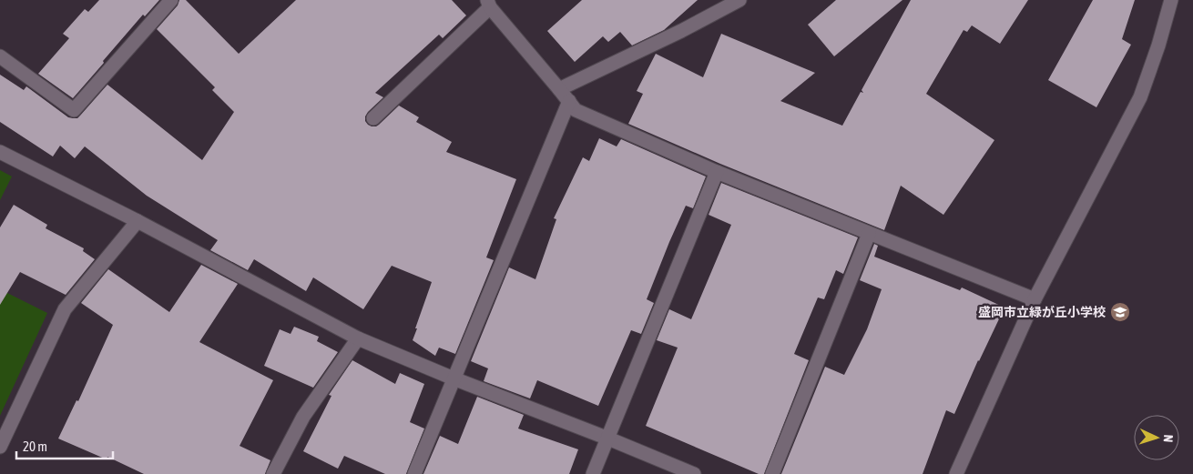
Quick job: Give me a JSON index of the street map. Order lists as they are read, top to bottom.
{
  "places": {
    "school or university": ["盛岡市立緑が丘小学校"]
  },
  "scale_bar": "20 m",
  "north": "right"
}
